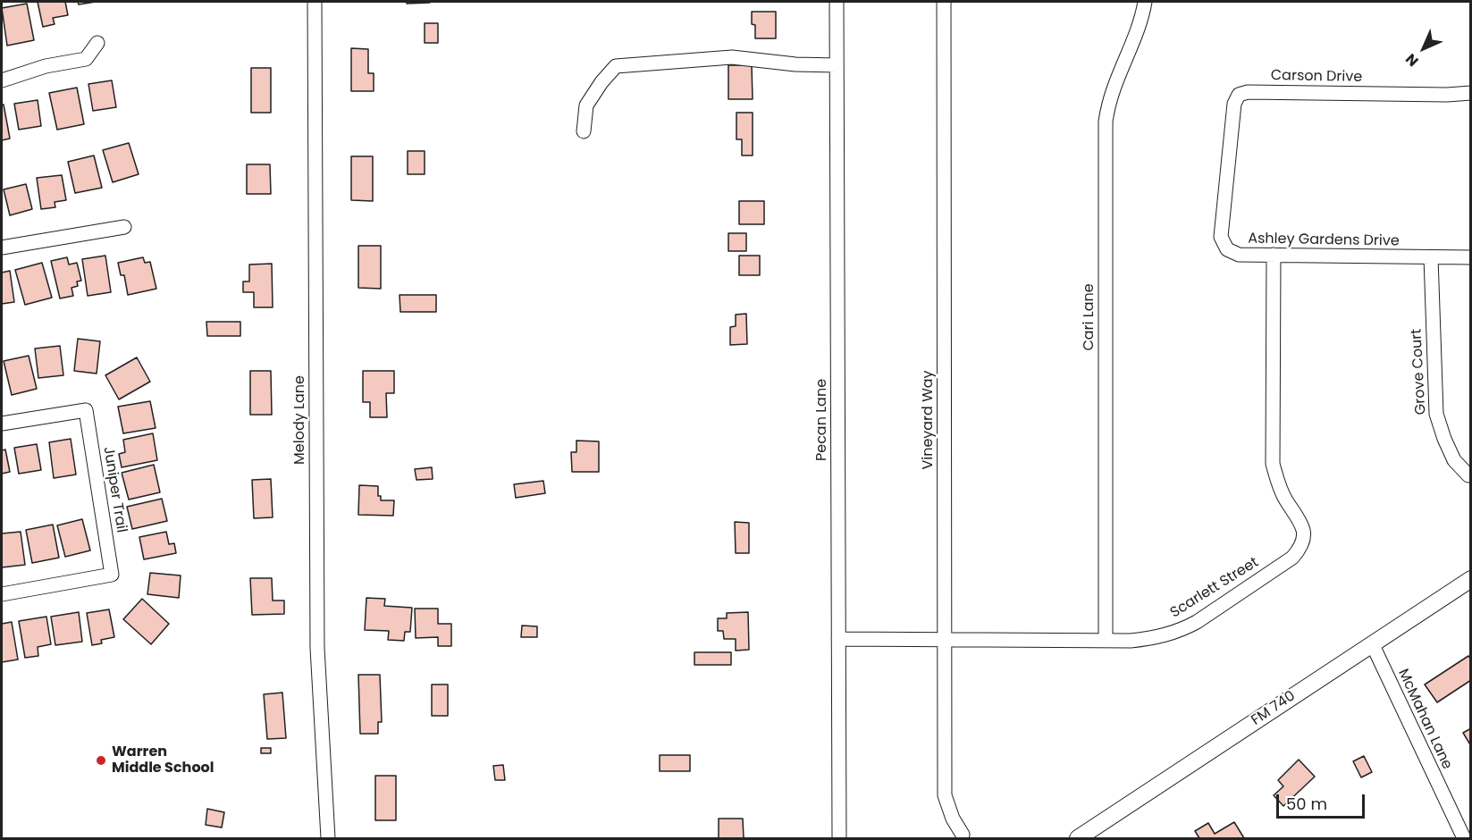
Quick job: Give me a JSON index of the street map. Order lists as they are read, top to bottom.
{
  "streets": {
    "main road": ["FM 740"],
    "street": [
      "Carson Drive",
      "Ashley Gardens Drive",
      "Cari Lane",
      "Grove Court",
      "Melody Lane",
      "Pecan Lane",
      "Vineyard Way",
      "Juniper Trail",
      "Scarlett Street",
      "McMahan Lane"
    ]
  },
  "crossings": [
    ["Carson Drive", "Ashley Gardens Drive"],
    ["Ashley Gardens Drive", "Grove Court"],
    ["Ashley Gardens Drive", "Scarlett Street"],
    ["Cari Lane", "Scarlett Street"],
    ["Pecan Lane", "Scarlett Street"],
    ["Vineyard Way", "Scarlett Street"],
    ["FM 740", "McMahan Lane"]
  ],
  "places": ["Warren Middle School"],
  "scale_bar": "50 m",
  "north": "bottom left"
}
